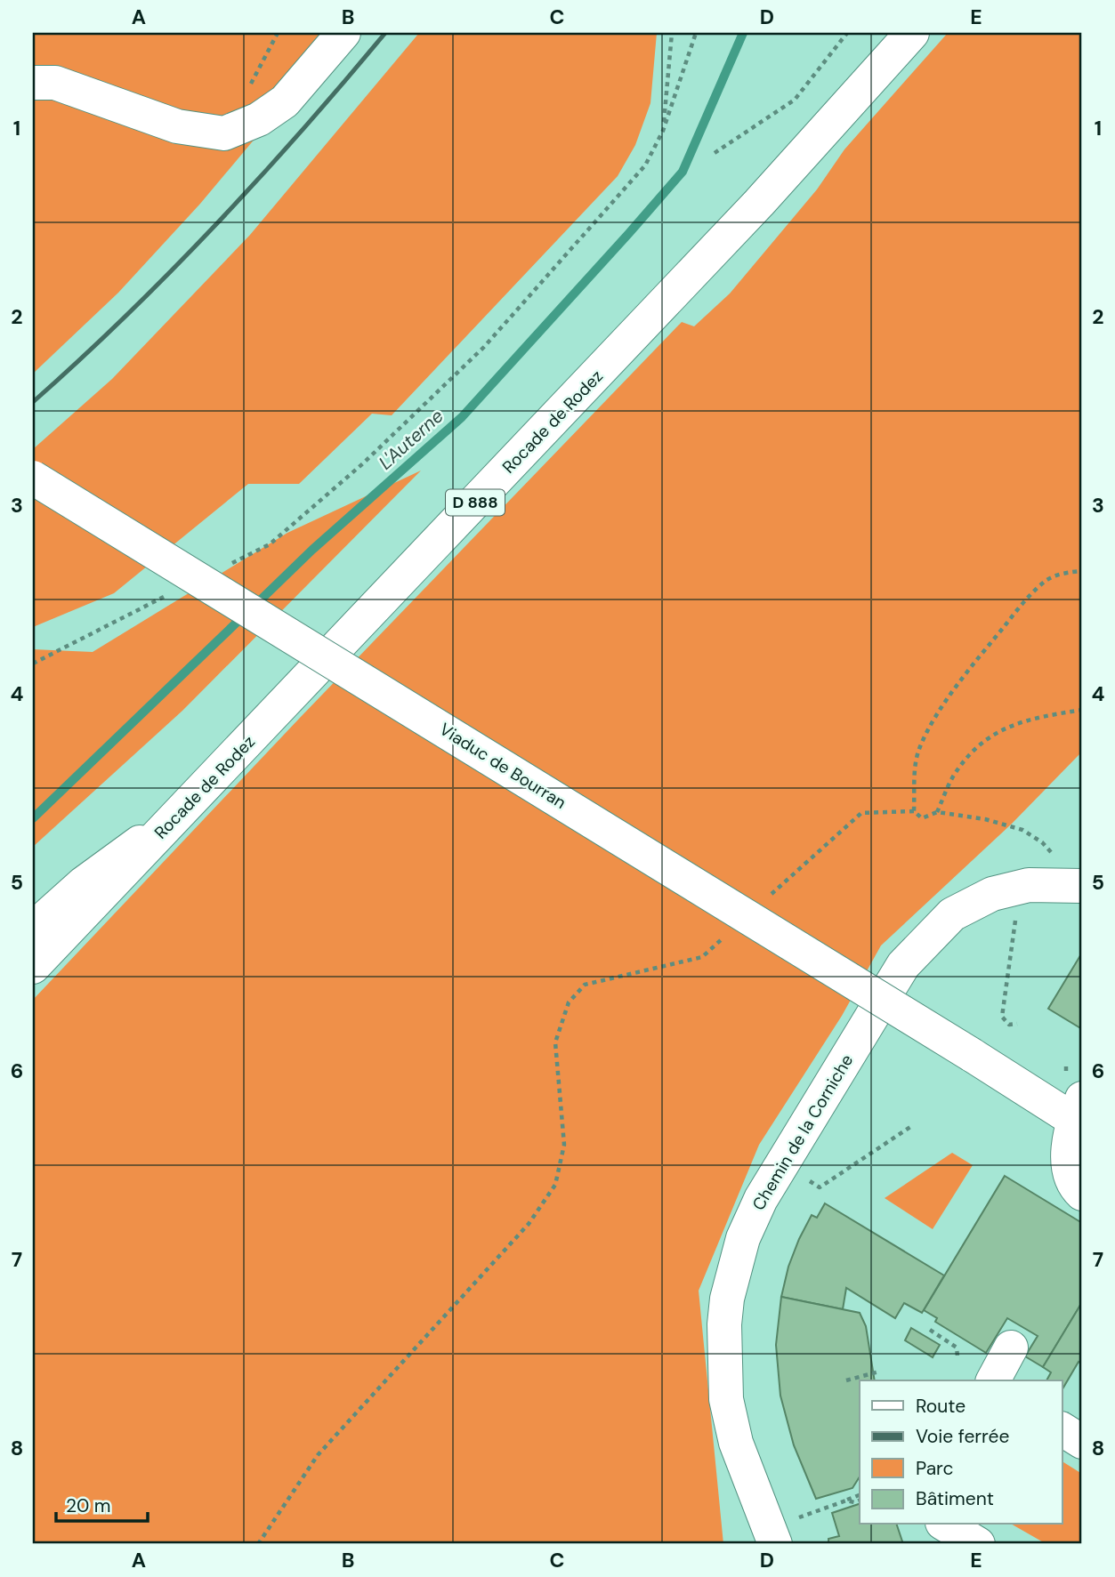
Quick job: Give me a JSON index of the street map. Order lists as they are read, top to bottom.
{
  "streets": {
    "main road": [
      "Rocade de Rodez",
      "D 888",
      "Viaduc de Bourran",
      "Chemin de la Corniche"
    ]
  },
  "water": ["L'Auterne"],
  "legend": [
    "Route",
    "Voie ferrée",
    "Parc",
    "Bâtiment"
  ],
  "scale_bar": "20 m",
  "grid": {
    "columns": [
      "A",
      "B",
      "C",
      "D",
      "E"
    ],
    "rows": [
      "1",
      "2",
      "3",
      "4",
      "5",
      "6",
      "7",
      "8"
    ]
  }
}
